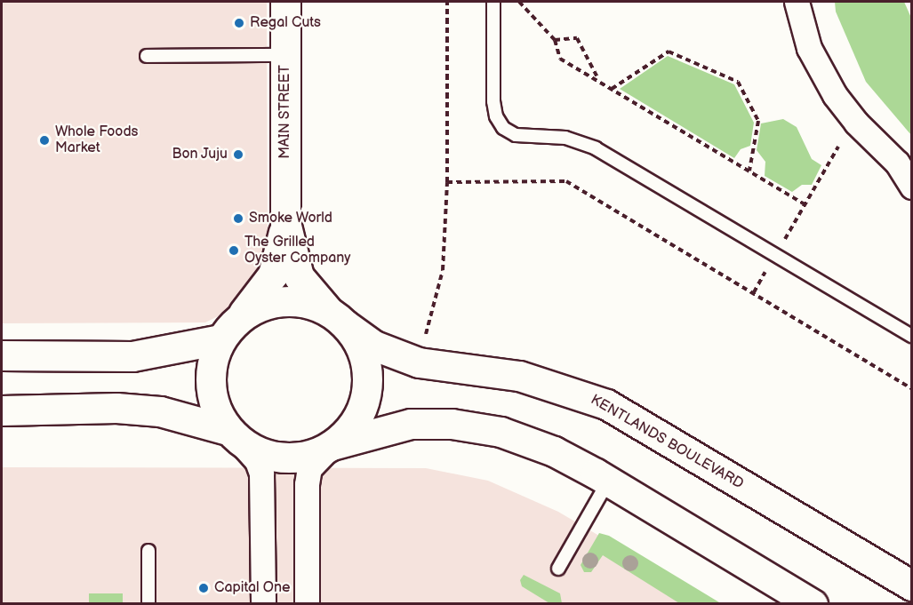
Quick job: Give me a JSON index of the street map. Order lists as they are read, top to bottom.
{
  "streets": {
    "street": ["MAIN STREET", "KENTLANDS BOULEVARD"]
  },
  "crossings": [
    ["MAIN STREET", "KENTLANDS BOULEVARD"]
  ],
  "places": [
    "Regal Cuts",
    "Whole Foods Market",
    "Bon Juju",
    "Smoke World",
    "The Grilled Oyster Company",
    "Capital One"
  ]
}
